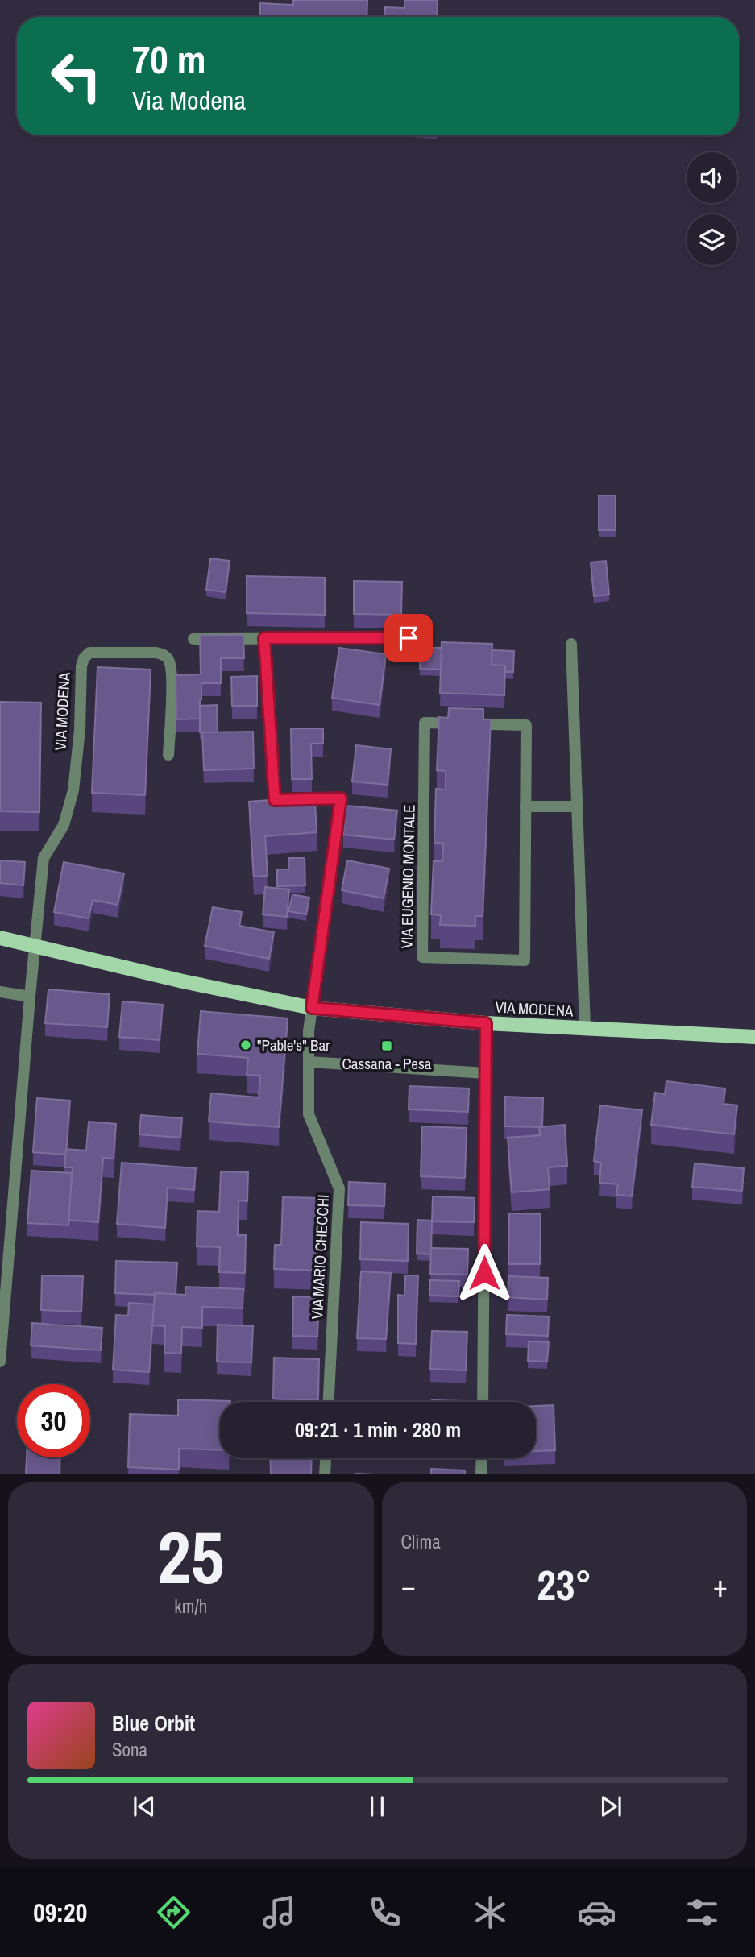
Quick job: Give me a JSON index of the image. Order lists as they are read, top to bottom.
{
  "streets": {
    "main road": ["VIA MODENA"],
    "street": ["VIA EUGENIO MONTALE", "VIA MARIO CHECCHI"]
  },
  "crossings": [
    ["VIA MODENA", "VIA MARIO CHECCHI"]
  ],
  "places": {
    "other": ["\"Pable's\" Bar"],
    "transit": ["Cassana - Pesa"]
  },
  "page": {
    "turn": ["70 m", "Via Modena"],
    "limit": "30",
    "trip": "09:21 · 1 min · 280 m",
    "tile": [
      ["25", "km/h"],
      "Clima"
    ],
    "heat": ["−", "23°", "+"],
    "song": ["Blue Orbit", "Sona"],
    "tabs": "09:20"
  }
}
